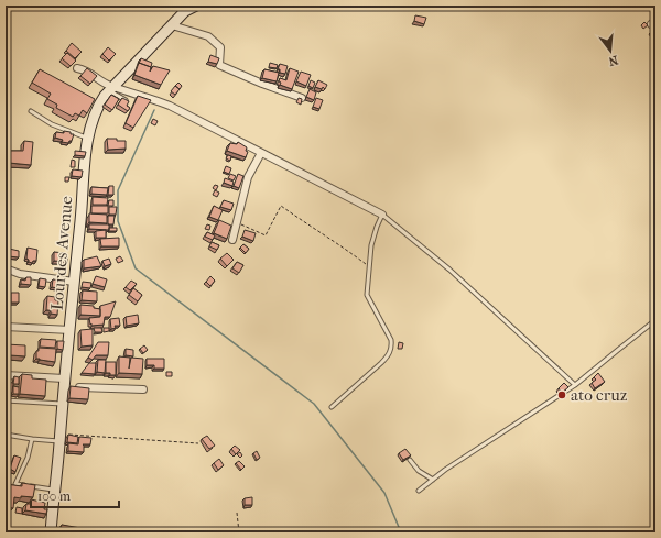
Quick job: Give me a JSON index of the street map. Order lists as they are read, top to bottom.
{
  "streets": {
    "main road": ["Lourdes Avenue"]
  },
  "places": ["ato cruz"],
  "scale_bar": "100 m",
  "north": "bottom"
}
